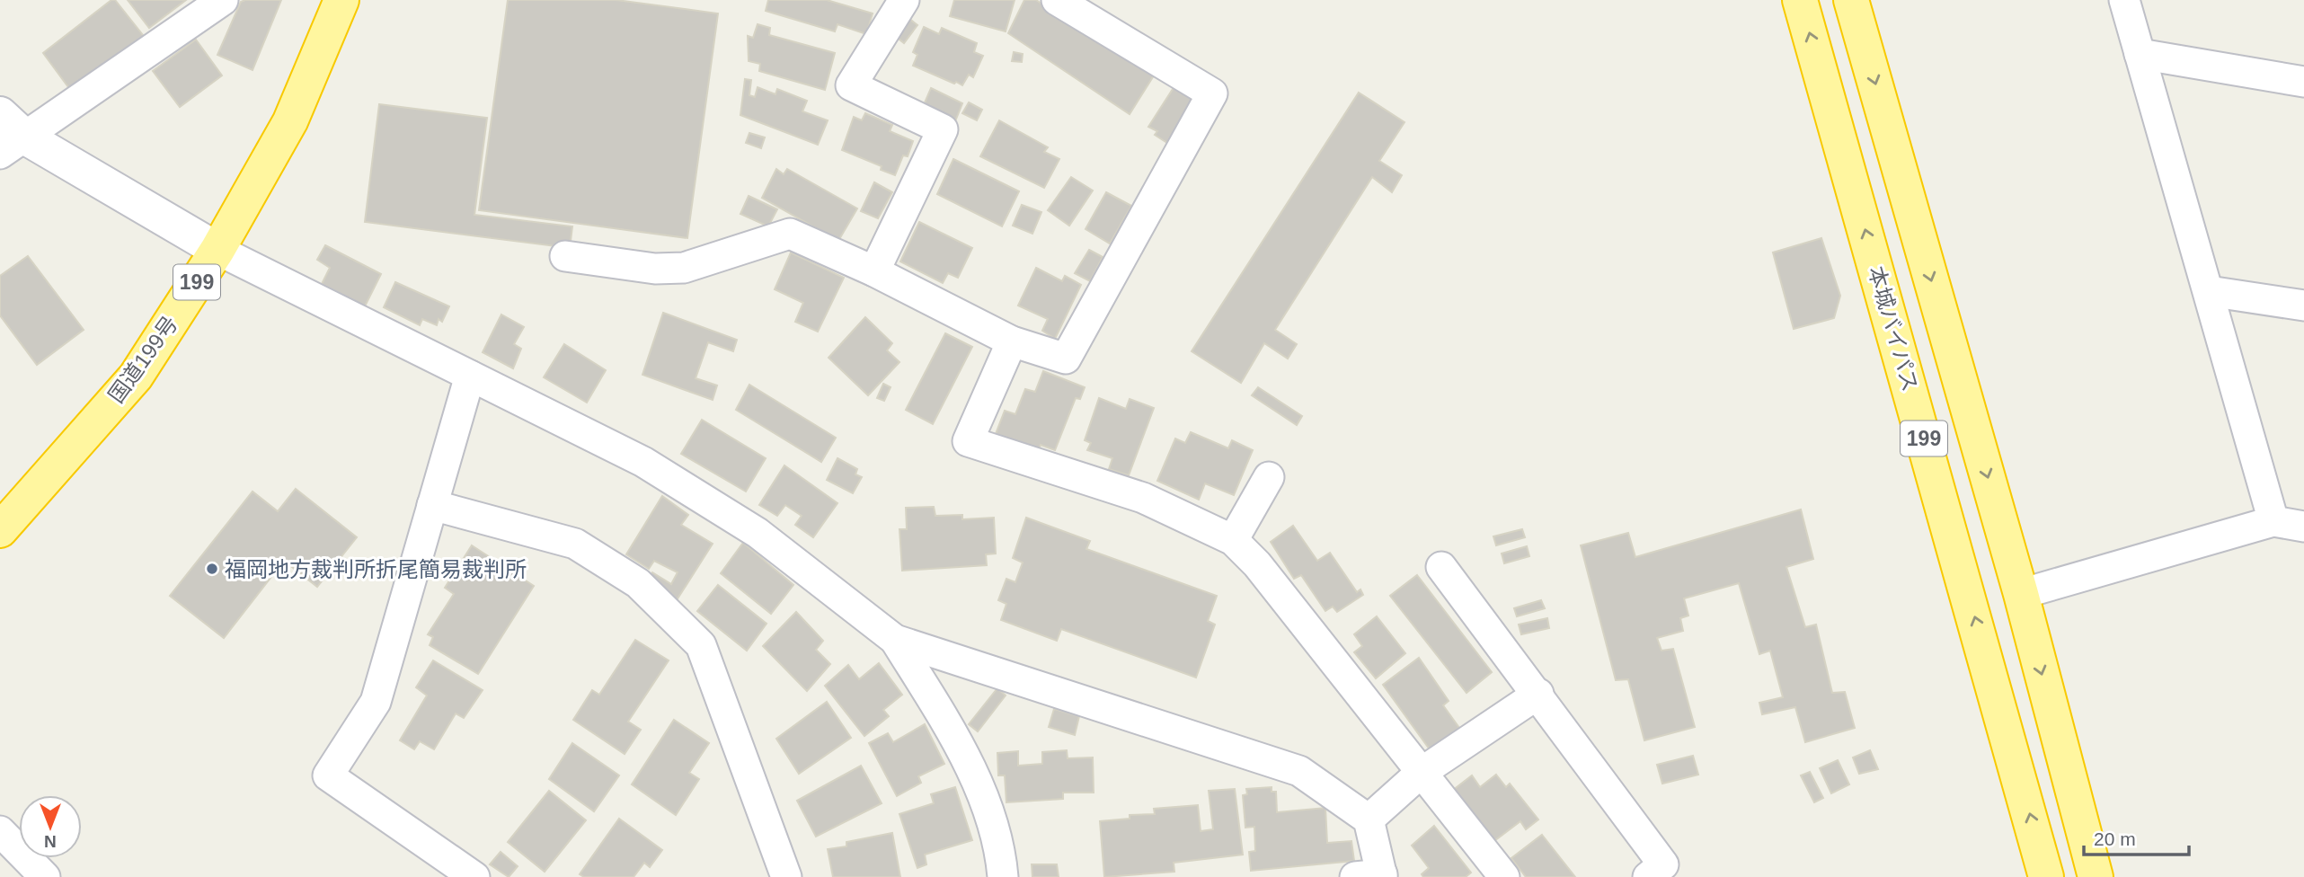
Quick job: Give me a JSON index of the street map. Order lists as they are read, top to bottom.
{
  "streets": {
    "highway": ["199", "本城バイパス", "国道199号"]
  },
  "places": ["福岡地方裁判所折尾簡易裁判所"],
  "scale_bar": "20 m",
  "north": "bottom"
}
